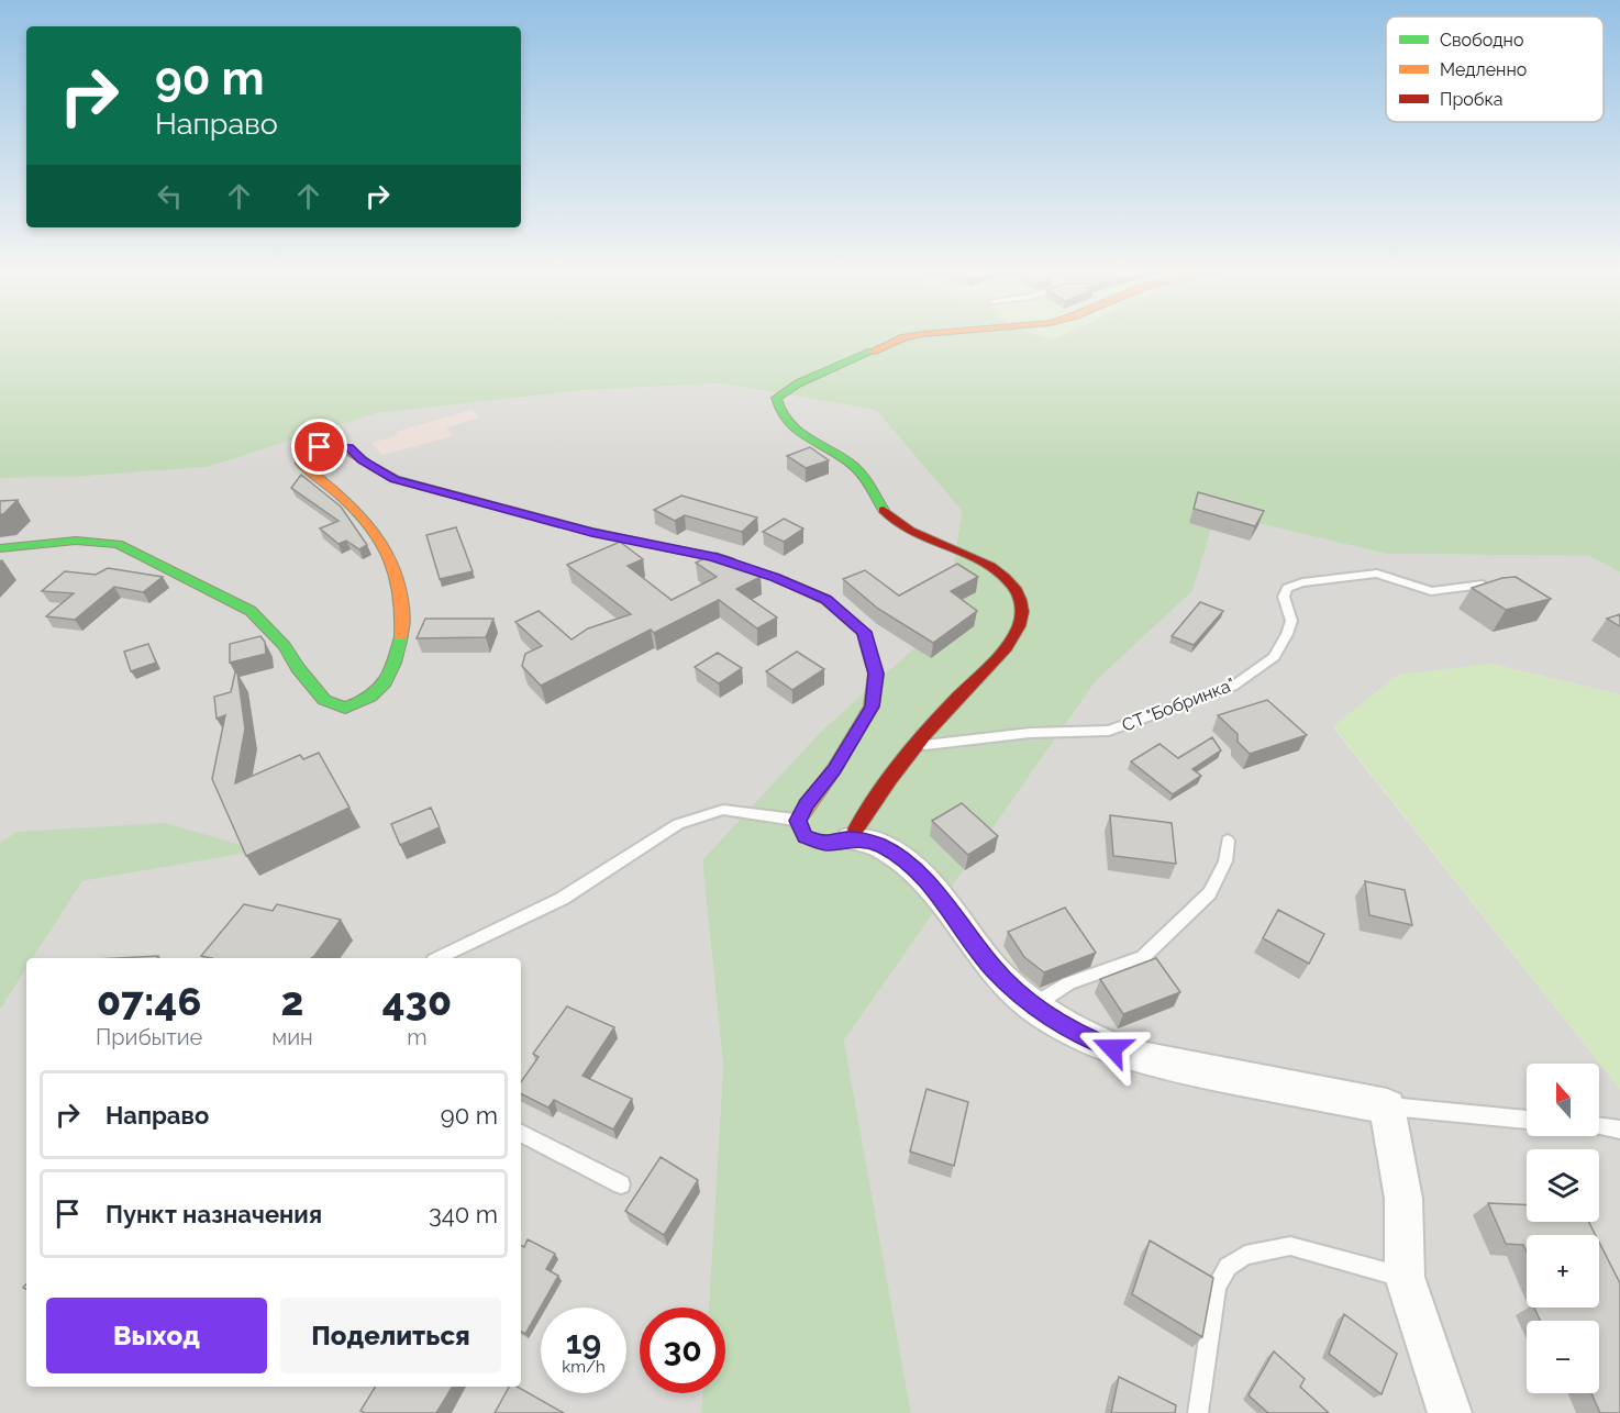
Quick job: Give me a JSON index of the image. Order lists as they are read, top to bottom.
{
  "streets": {
    "lane": ["СТ \"Бобринка\""]
  },
  "legend": ["Свободно", "Медленно", "Пробка"],
  "north": "top",
  "page": {
    "turn": ["90 m", "Направо"],
    "eta": [
      "07:46",
      "Прибытие",
      "2",
      "мин",
      "430",
      "m"
    ],
    "map_buttons": ["+", "−"],
    "list": [
      {
        "name": "Направо",
        "value": "90 m"
      },
      {
        "name": "Пункт назначения",
        "value": "340 m"
      }
    ],
    "buttons": ["Выход", "Поделиться"],
    "speed": "19 km/h",
    "limit": "30"
  }
}
